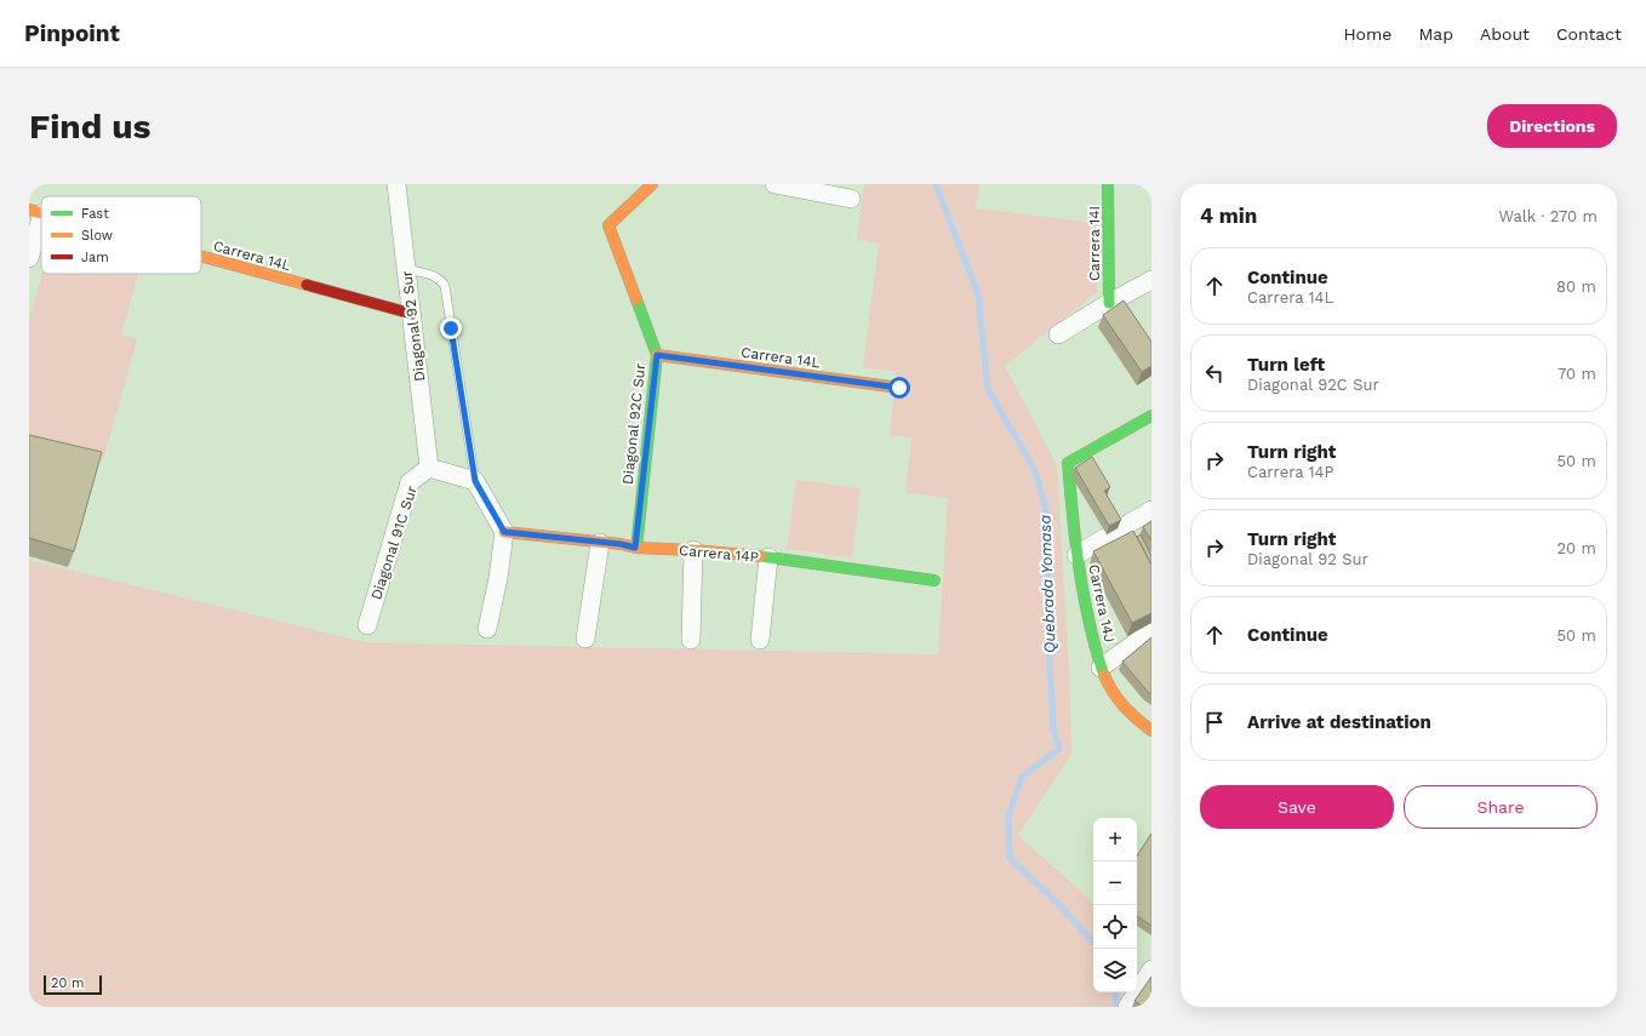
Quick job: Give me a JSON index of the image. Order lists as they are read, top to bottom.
{
  "streets": {
    "street": [
      "Carrera 14I",
      "Carrera 14L",
      "Diagonal 92 Sur",
      "Diagonal 92C Sur",
      "Diagonal 91C Sur",
      "Carrera 14P",
      "Carrera 14J"
    ]
  },
  "crossings": [
    ["Carrera 14L", "Diagonal 92 Sur"],
    ["Carrera 14L", "Diagonal 92C Sur"],
    ["Diagonal 92 Sur", "Diagonal 91C Sur"],
    ["Diagonal 92C Sur", "Carrera 14P"]
  ],
  "water": ["Quebrada Yomasa"],
  "legend": ["Fast", "Slow", "Jam"],
  "scale_bar": "20 m",
  "page": {
    "header": "Pinpoint",
    "nav": [
      "Home",
      "Map",
      "About",
      "Contact"
    ],
    "buttons": [
      "Directions",
      ["Save", "Share"]
    ],
    "title": "Find us",
    "heading": ["4 min", "Walk · 270 m"],
    "list": [
      ["Continue", "Carrera 14L", "80 m"],
      ["Turn left", "Diagonal 92C Sur", "70 m"],
      ["Turn right", "Carrera 14P", "50 m"],
      ["Turn right", "Diagonal 92 Sur", "20 m"],
      ["Continue", "50 m"],
      "Arrive at destination"
    ],
    "map_buttons": ["+", "−"],
    "scale": "20 m"
  }
}
